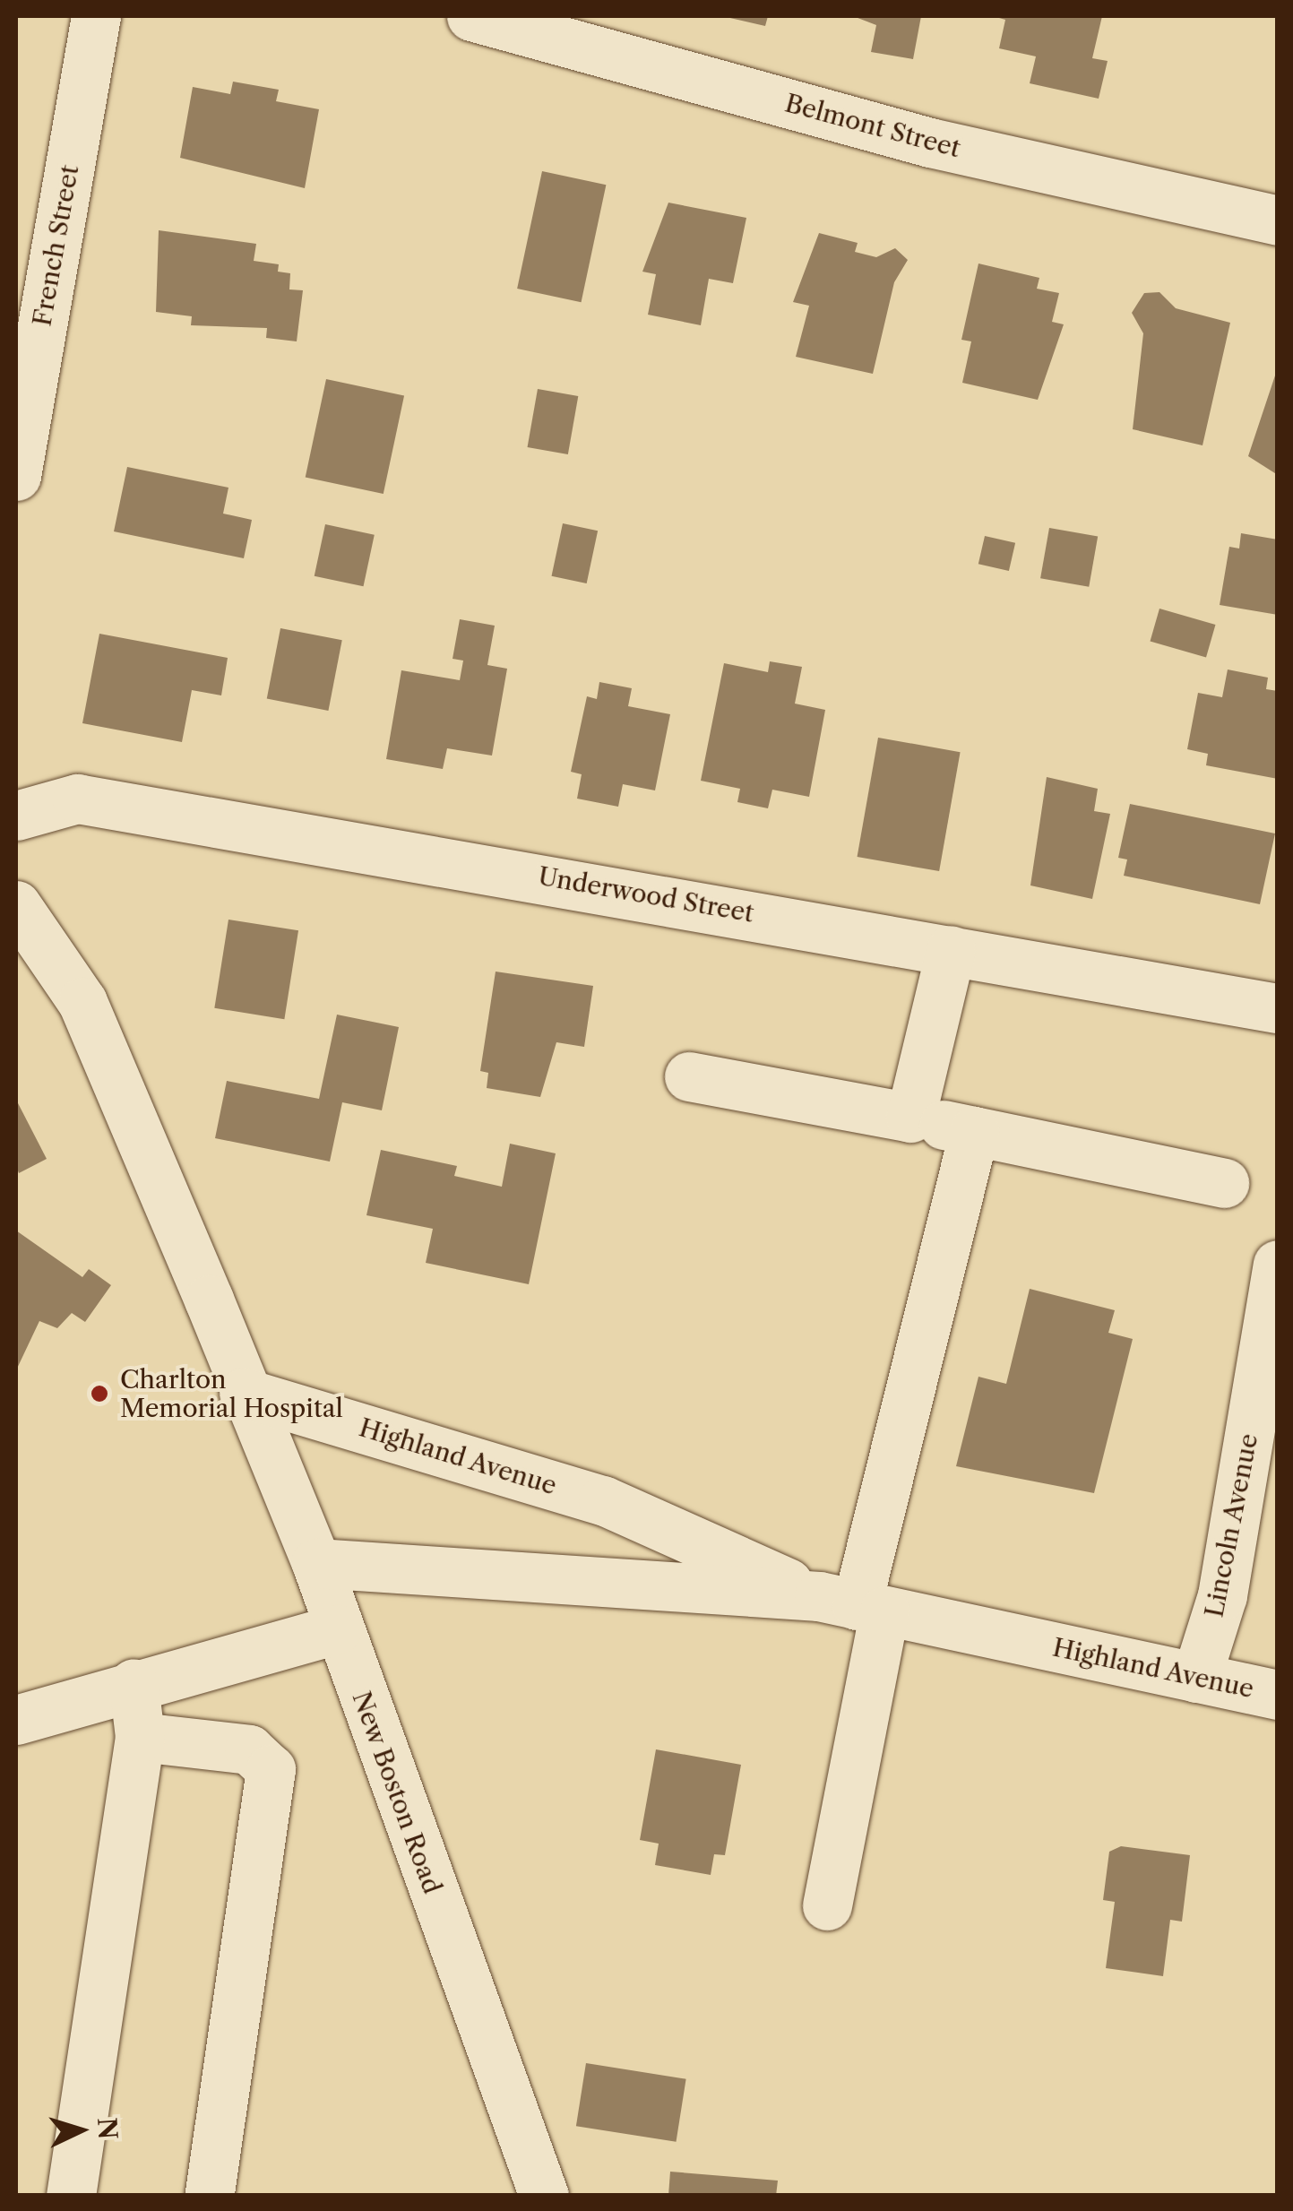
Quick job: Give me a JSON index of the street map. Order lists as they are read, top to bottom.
{
  "streets": {
    "street": [
      "Belmont Street",
      "French Street",
      "Underwood Street",
      "Highland Avenue",
      "Lincoln Avenue",
      "New Boston Road"
    ]
  },
  "crossings": [
    ["Highland Avenue", "Lincoln Avenue"],
    ["Highland Avenue", "New Boston Road"]
  ],
  "places": ["Charlton Memorial Hospital"],
  "north": "right"
}
